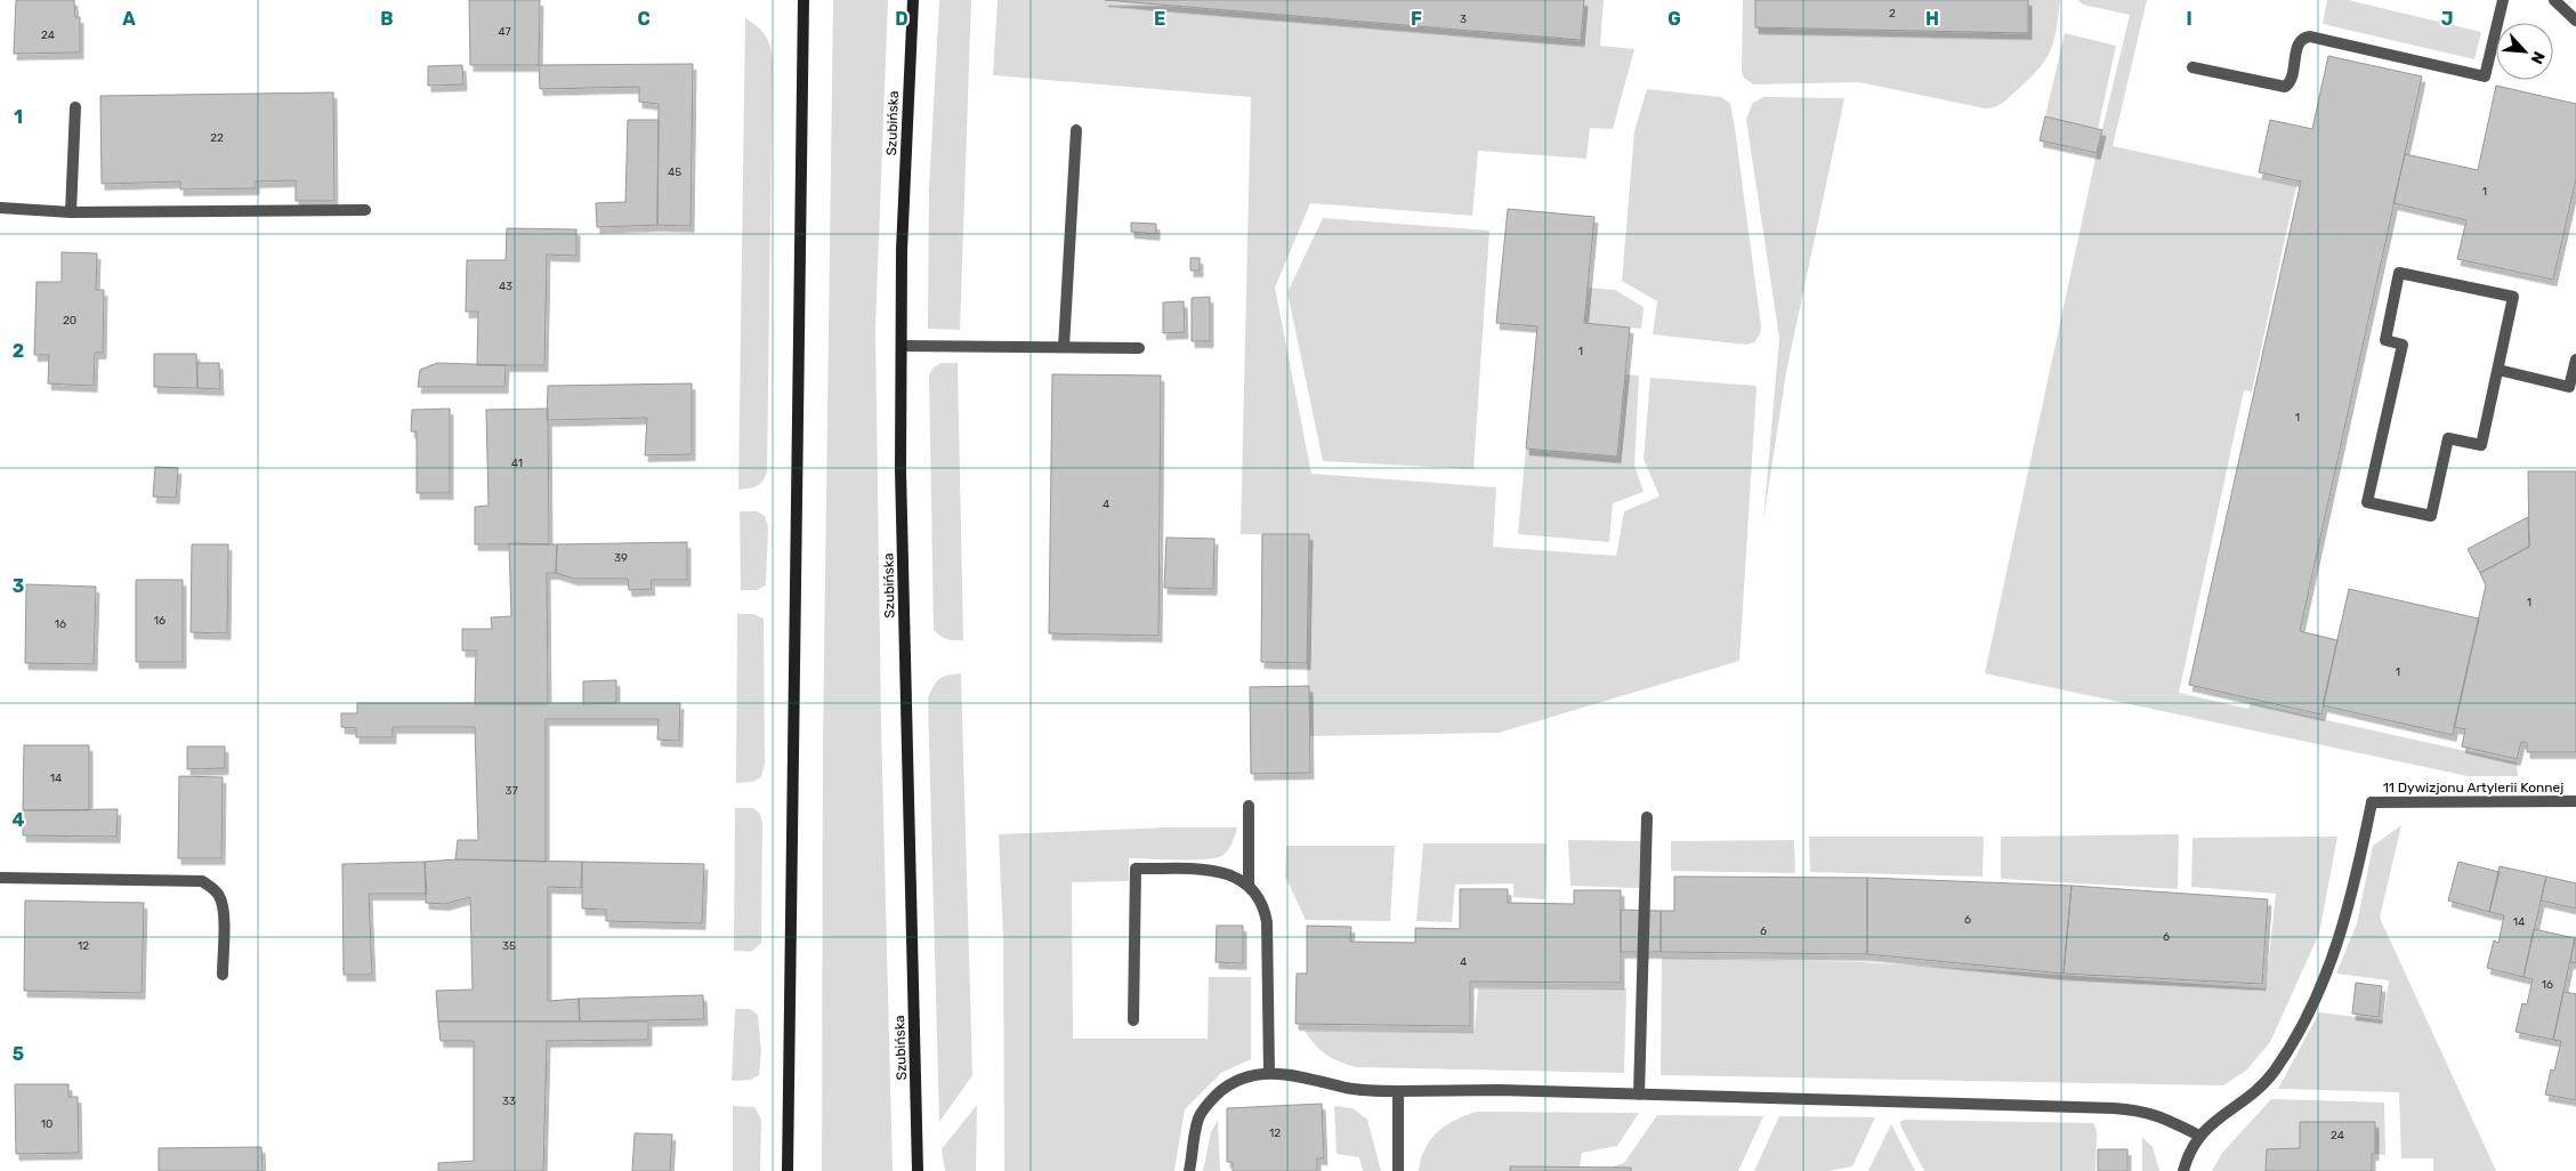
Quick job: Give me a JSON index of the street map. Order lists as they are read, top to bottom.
{
  "streets": {
    "main road": ["Szubińska"],
    "street": ["11 Dywizjonu Artylerii Konnej"]
  },
  "house_numbers": [
    "2",
    "3",
    "47",
    "24",
    "22",
    "45",
    "1",
    "43",
    "20",
    "1",
    "1",
    "41",
    "4",
    "39",
    "1",
    "16",
    "16",
    "1",
    "14",
    "37",
    "6",
    "14",
    "6",
    "6",
    "12",
    "35",
    "4",
    "16",
    "33",
    "10",
    "12",
    "24"
  ],
  "north": "bottom right",
  "grid": {
    "columns": [
      "A",
      "B",
      "C",
      "D",
      "E",
      "F",
      "G",
      "H",
      "I",
      "J"
    ],
    "rows": [
      "1",
      "2",
      "3",
      "4",
      "5"
    ]
  }
}
